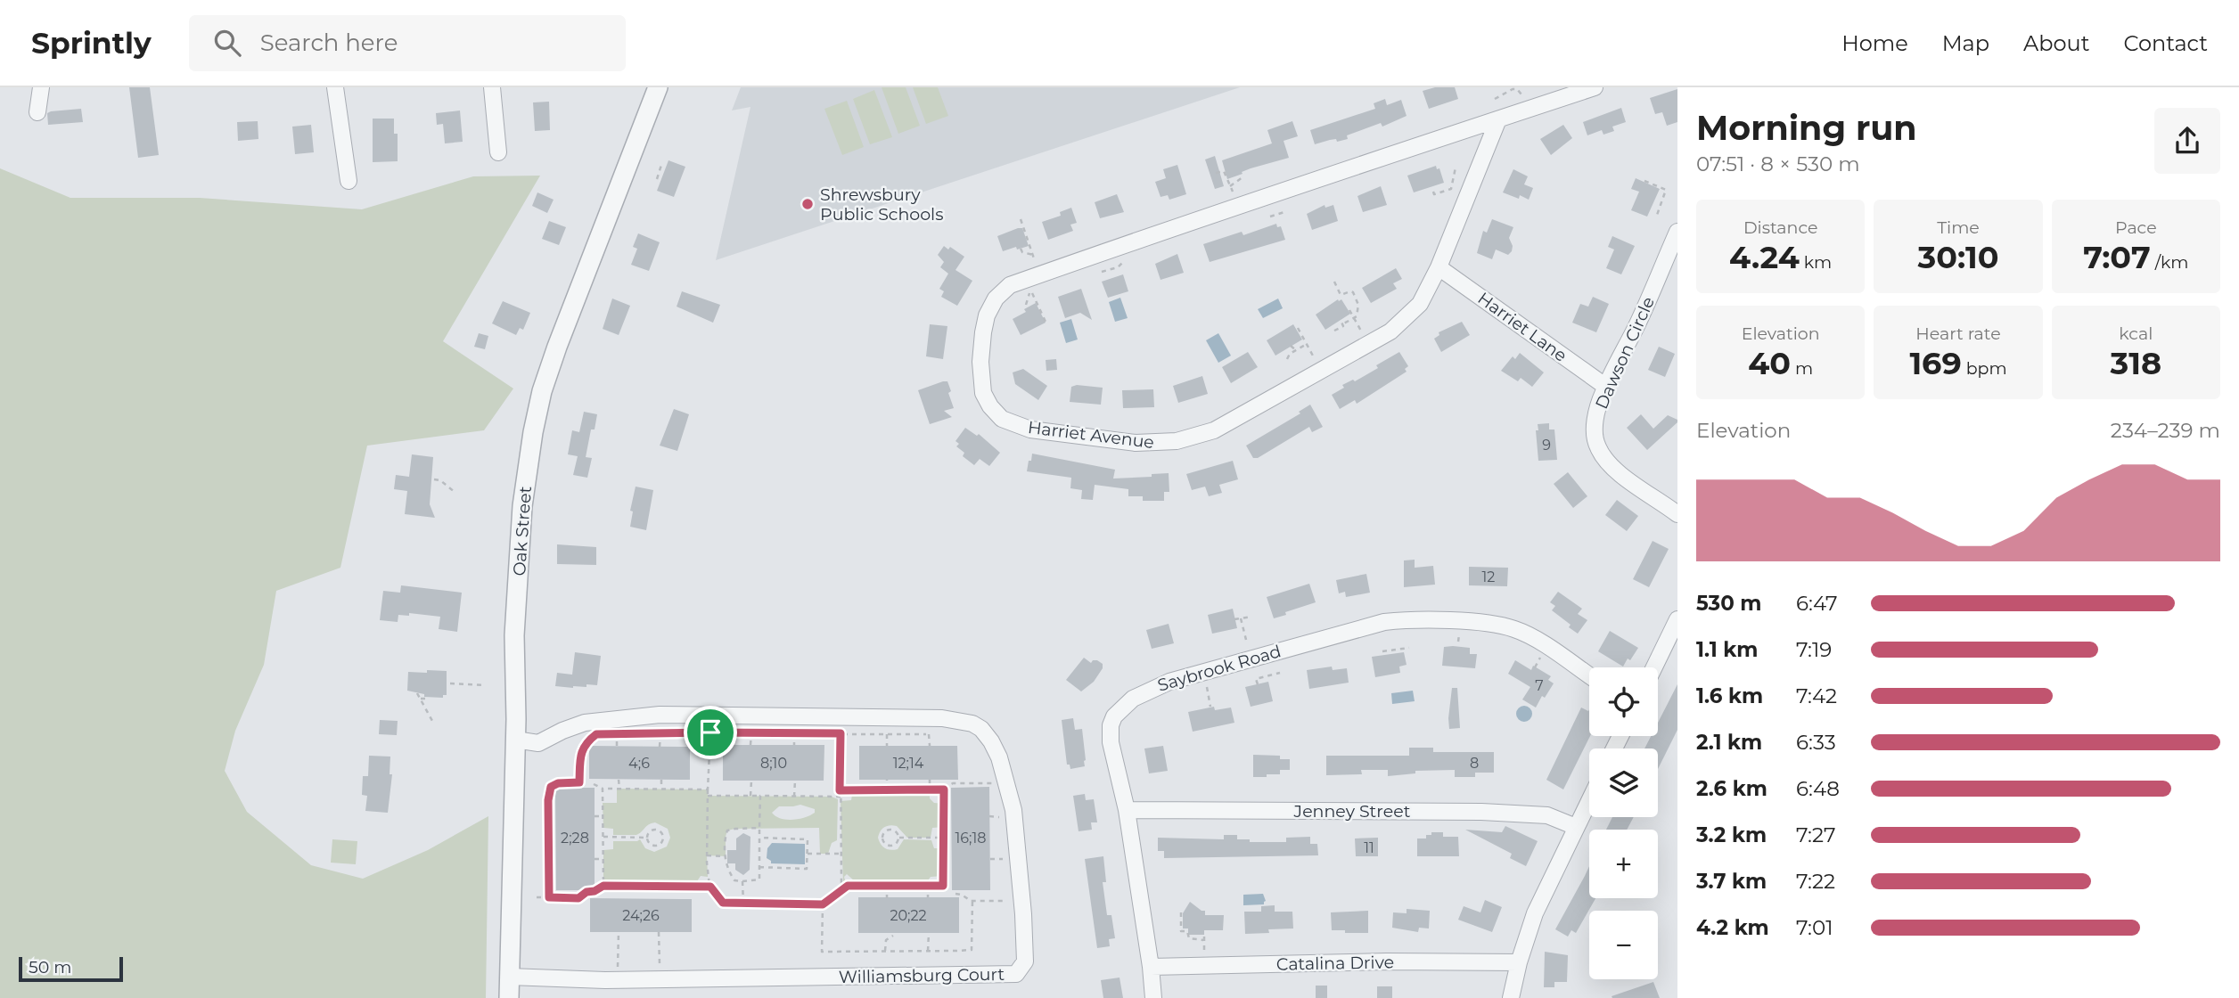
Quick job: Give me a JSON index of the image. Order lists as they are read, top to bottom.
{
  "streets": {
    "street": [
      "Harriet Lane",
      "Dawson Circle",
      "Harriet Avenue",
      "Oak Street",
      "Saybrook Road",
      "Jenney Street",
      "Catalina Drive",
      "Williamsburg Court"
    ]
  },
  "crossings": [
    ["Harriet Lane", "Dawson Circle"],
    ["Harriet Lane", "Harriet Avenue"],
    ["Oak Street", "Williamsburg Court"],
    ["Saybrook Road", "Jenney Street"],
    ["Saybrook Road", "Catalina Drive"]
  ],
  "places": ["Shrewsbury Public Schools"],
  "house_numbers": [
    "9",
    "12",
    "7",
    "4;6",
    "8;10",
    "12;14",
    "8",
    "2;28",
    "16;18",
    "11",
    "24;26",
    "20;22"
  ],
  "scale_bar": "50 m",
  "page": {
    "header": "Sprintly",
    "search": "Search here",
    "nav": [
      "Home",
      "Map",
      "About",
      "Contact"
    ],
    "heading": ["Morning run", "07:51 · 8 × 530 m"],
    "stats": [
      ["Distance", "4.24 km"],
      ["Time", "30:10"],
      ["Pace", "7:07 /km"],
      ["Elevation", "40 m"],
      ["Heart rate", "169 bpm"],
      ["kcal", "318"]
    ],
    "chart": ["Elevation", "234–239 m"],
    "list": [
      {
        "name": "530 m",
        "note": "6:47"
      },
      {
        "name": "1.1 km",
        "note": "7:19"
      },
      {
        "name": "1.6 km",
        "note": "7:42"
      },
      {
        "name": "2.1 km",
        "note": "6:33"
      },
      {
        "name": "2.6 km",
        "note": "6:48"
      },
      {
        "name": "3.2 km",
        "note": "7:27"
      },
      {
        "name": "3.7 km",
        "note": "7:22"
      },
      {
        "name": "4.2 km",
        "note": "7:01"
      }
    ],
    "map_buttons": ["+", "−"],
    "scale": "50 m"
  }
}
